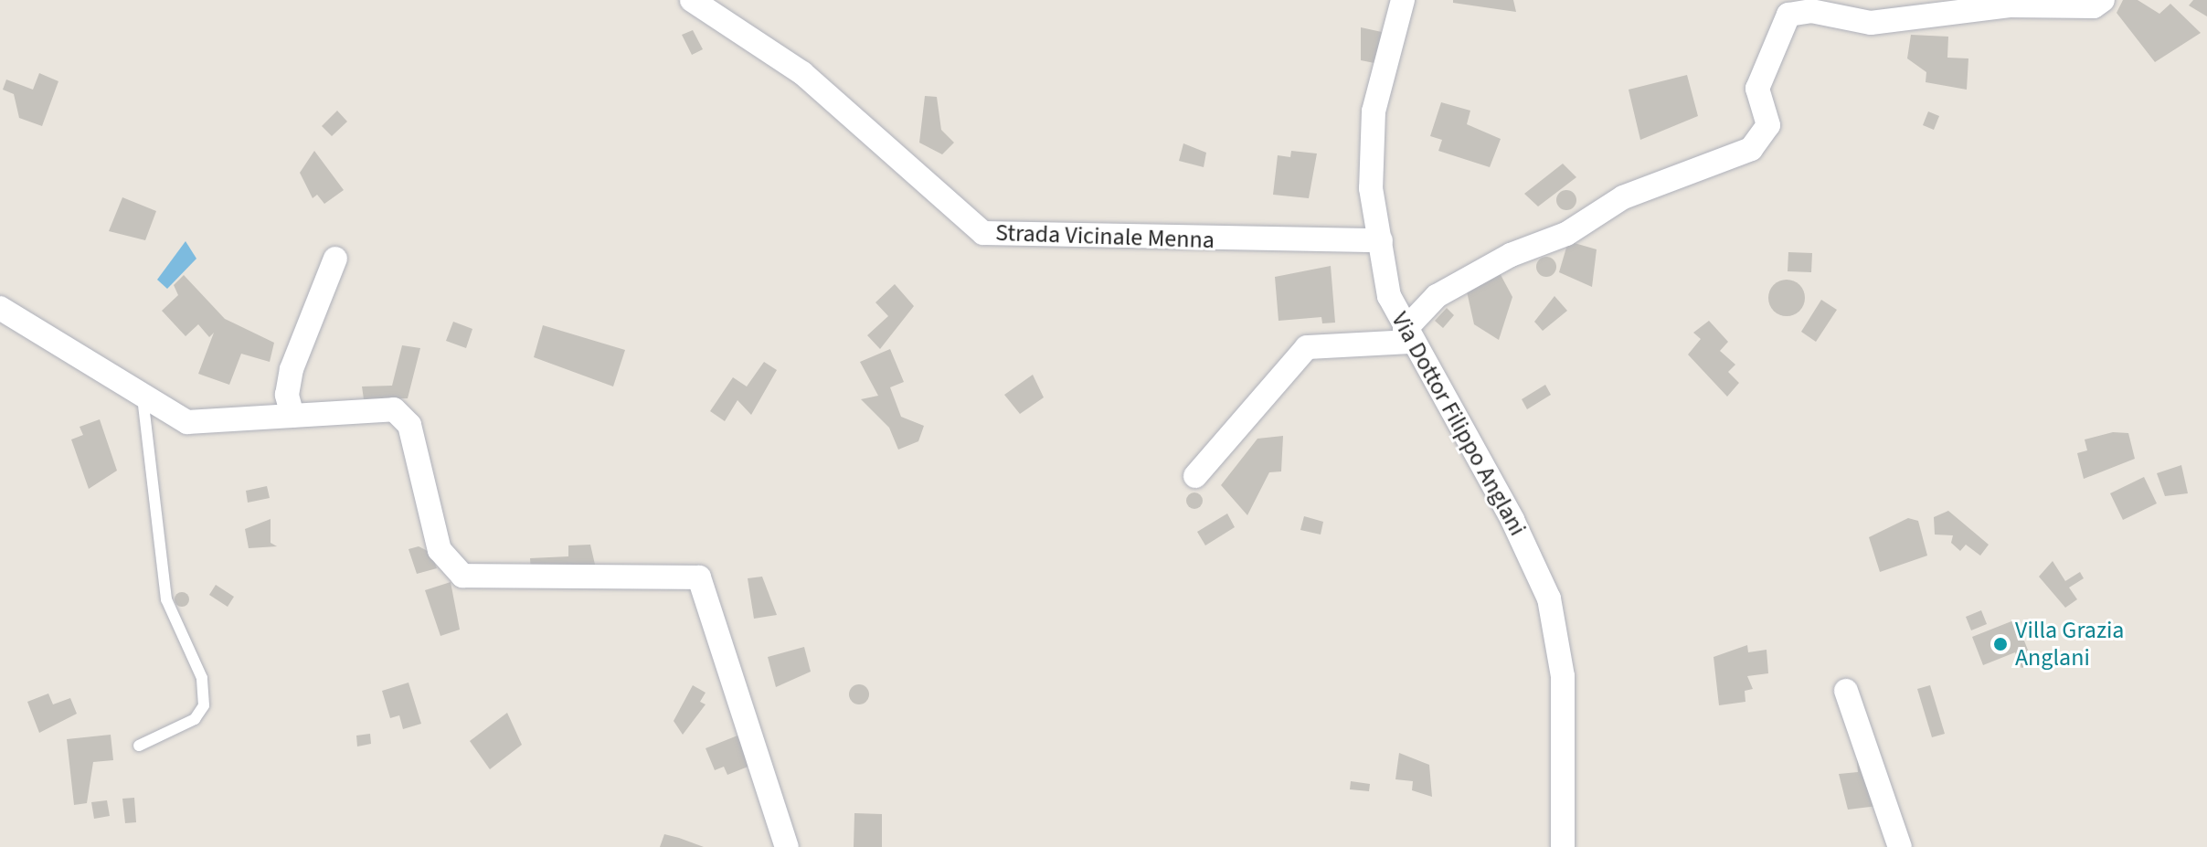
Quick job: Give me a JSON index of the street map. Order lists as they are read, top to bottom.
{
  "streets": {
    "street": ["Strada Vicinale Menna", "Via Dottor Filippo Anglani"]
  },
  "crossings": [
    ["Strada Vicinale Menna", "Via Dottor Filippo Anglani"]
  ],
  "places": ["Villa Grazia Anglani"]
}
